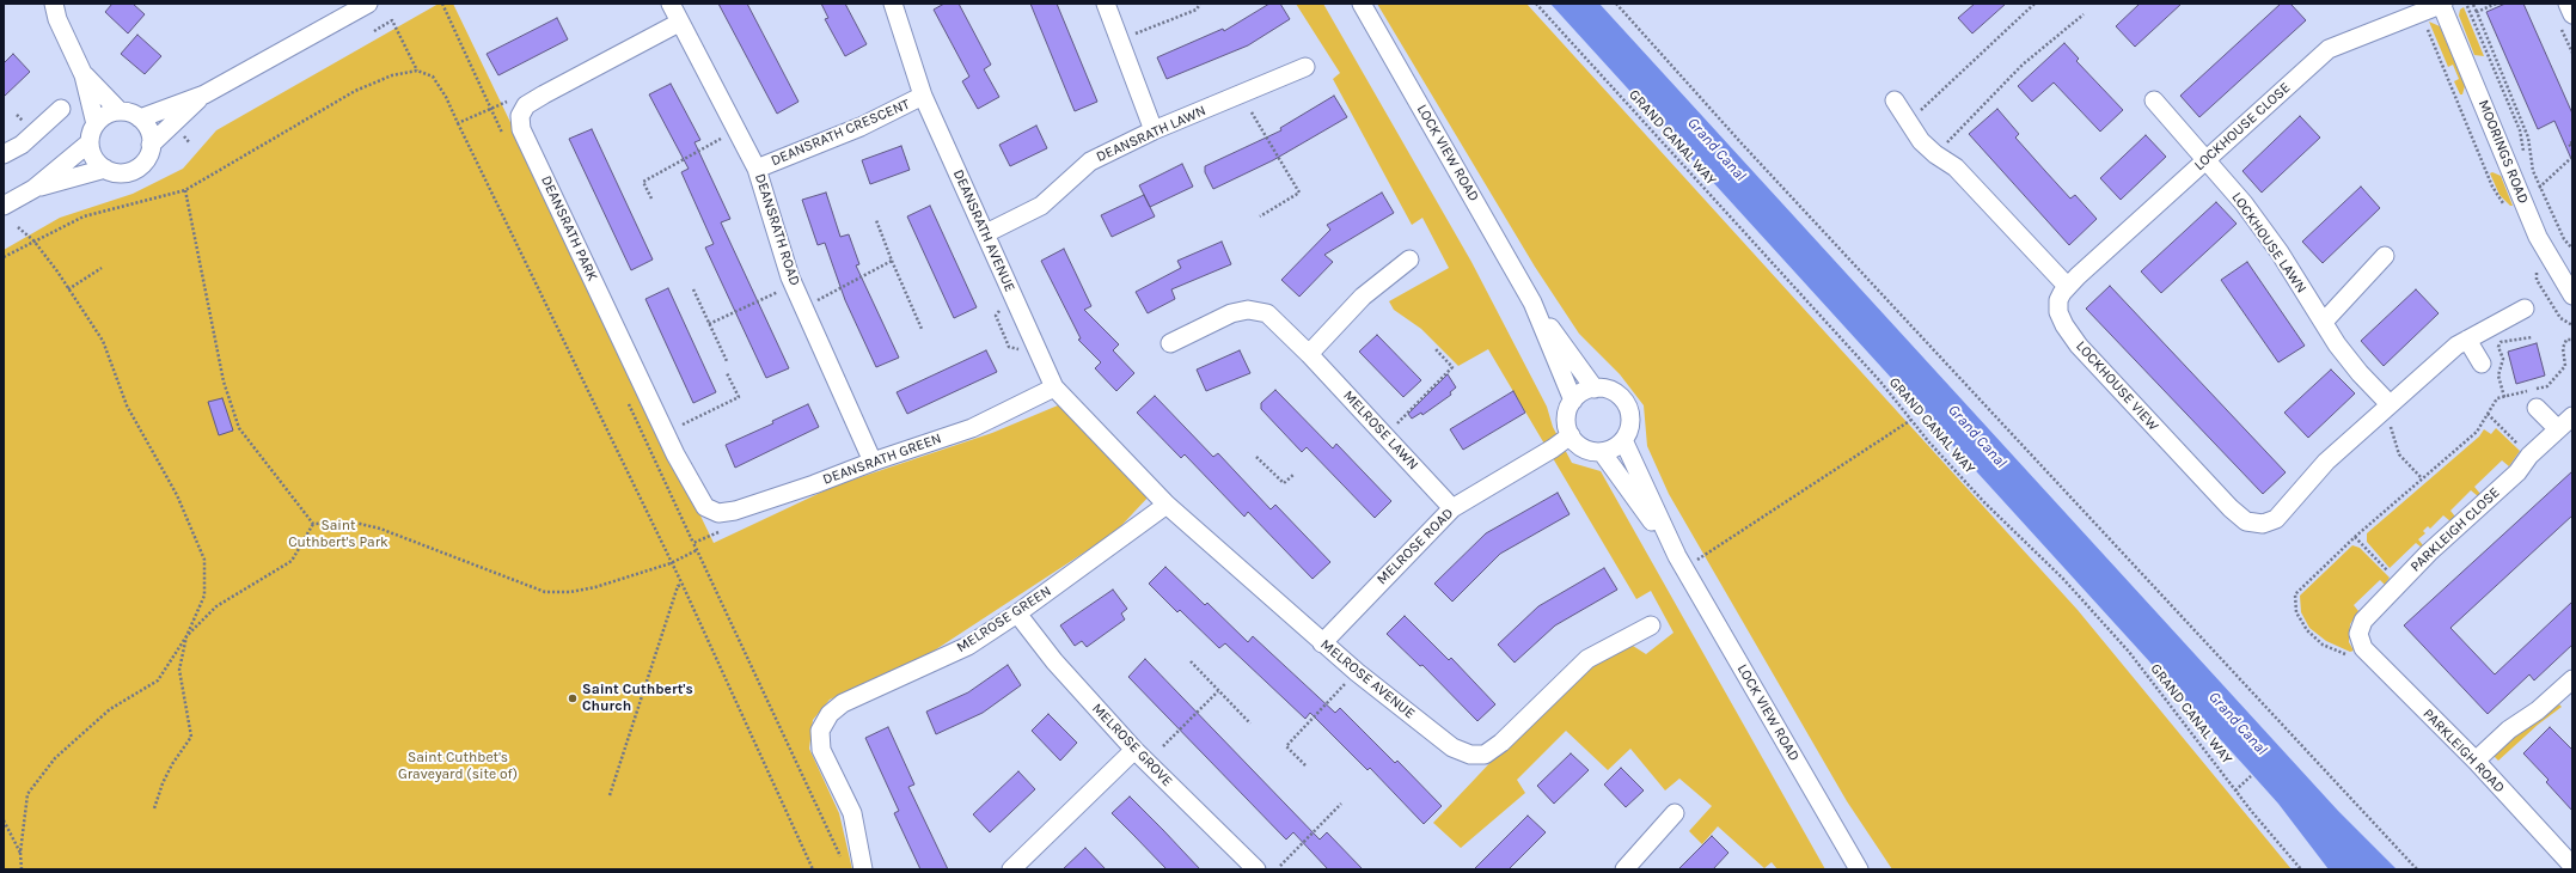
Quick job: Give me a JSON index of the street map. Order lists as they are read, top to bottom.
{
  "streets": {
    "street": [
      "LOCKHOUSE CLOSE",
      "DEANSRATH CRESCENT",
      "DEANSRATH LAWN",
      "MOORINGS ROAD",
      "LOCK VIEW ROAD",
      "DEANSRATH PARK",
      "DEANSRATH ROAD",
      "DEANSRATH AVENUE",
      "LOCKHOUSE LAWN",
      "LOCKHOUSE VIEW",
      "MELROSE LAWN",
      "DEANSRATH GREEN",
      "PARKLEIGH CLOSE",
      "MELROSE ROAD",
      "MELROSE GREEN",
      "MELROSE AVENUE",
      "MELROSE GROVE",
      "PARKLEIGH ROAD"
    ],
    "path": ["GRAND CANAL WAY"]
  },
  "crossings": [
    ["LOCKHOUSE CLOSE", "MOORINGS ROAD"],
    ["LOCKHOUSE CLOSE", "LOCKHOUSE LAWN"],
    ["LOCKHOUSE CLOSE", "LOCKHOUSE VIEW"],
    ["DEANSRATH CRESCENT", "DEANSRATH ROAD"],
    ["DEANSRATH CRESCENT", "DEANSRATH AVENUE"],
    ["DEANSRATH LAWN", "DEANSRATH AVENUE"],
    ["LOCK VIEW ROAD", "MELROSE ROAD"],
    ["DEANSRATH PARK", "DEANSRATH ROAD"],
    ["DEANSRATH PARK", "DEANSRATH GREEN"],
    ["DEANSRATH ROAD", "DEANSRATH GREEN"],
    ["DEANSRATH AVENUE", "DEANSRATH GREEN"],
    ["DEANSRATH AVENUE", "MELROSE AVENUE"],
    ["LOCKHOUSE LAWN", "LOCKHOUSE VIEW"],
    ["MELROSE LAWN", "MELROSE ROAD"],
    ["PARKLEIGH CLOSE", "PARKLEIGH ROAD"],
    ["MELROSE ROAD", "MELROSE AVENUE"],
    ["MELROSE GREEN", "MELROSE AVENUE"],
    ["MELROSE GREEN", "MELROSE GROVE"]
  ],
  "water": ["Grand Canal"],
  "parks": ["Saint Cuthbert's Park", "Saint Cuthbet's Graveyard (site of)"],
  "places": ["Saint Cuthbert's Church"]
}
